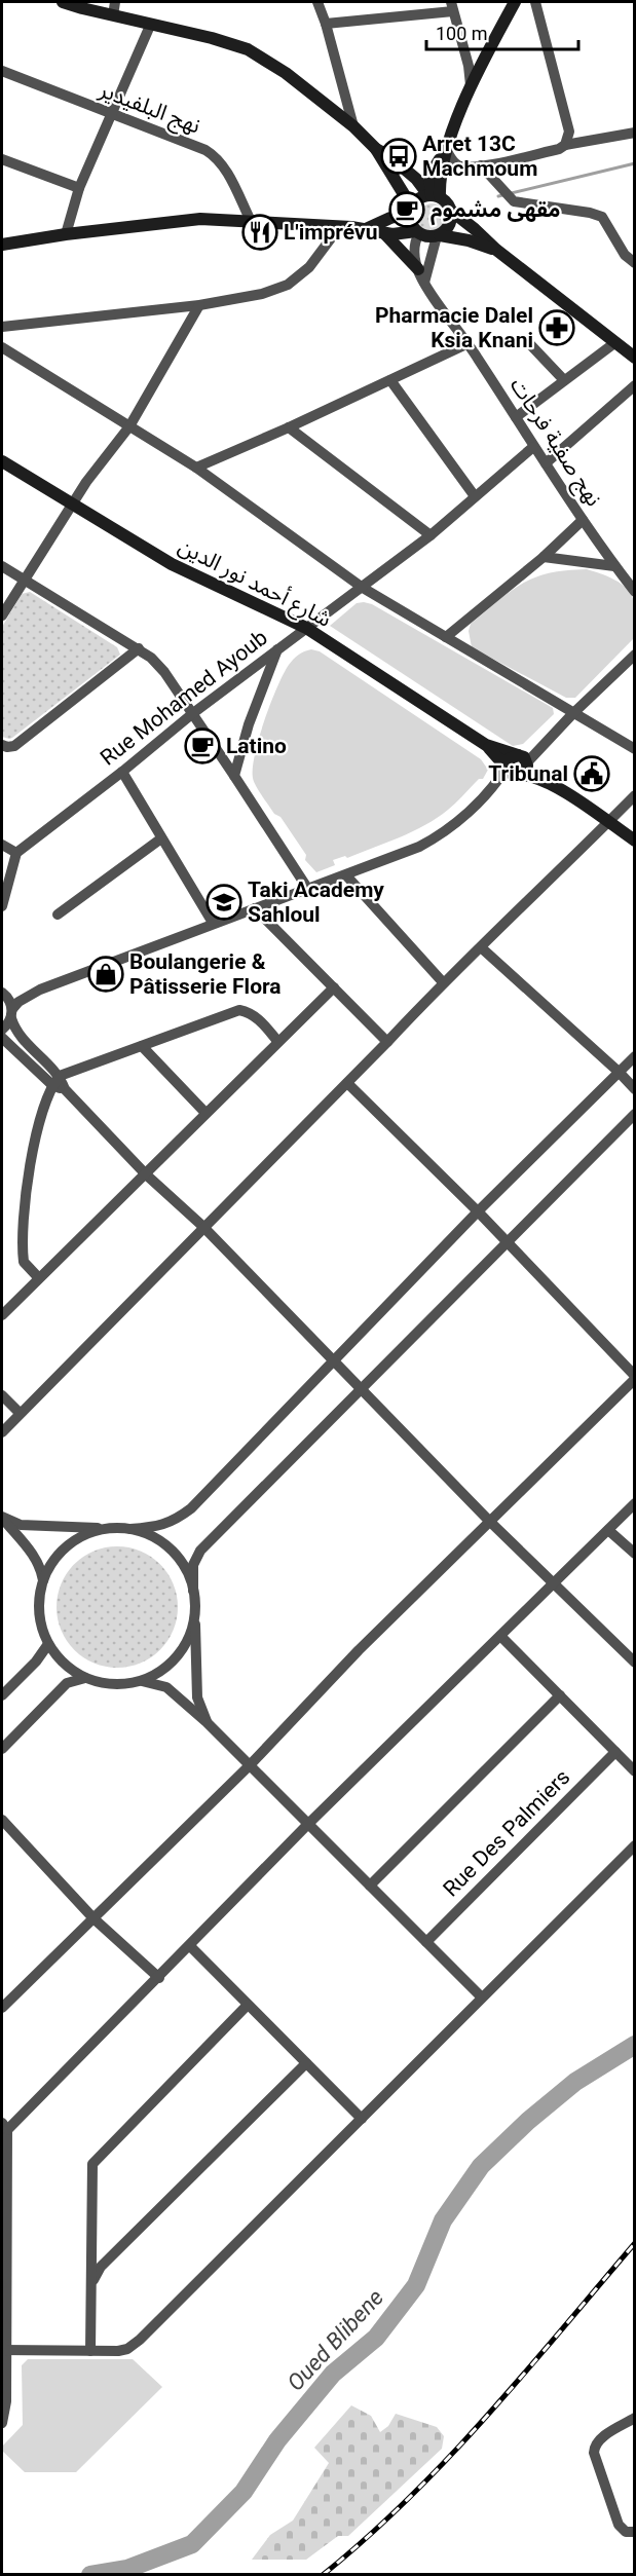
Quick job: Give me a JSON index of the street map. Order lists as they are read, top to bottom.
{
  "streets": {
    "street": [
      "نهج البلفيدير",
      "نهج صفية فرحات",
      "شارع أحمد نور الدين",
      "Rue Mohamed Ayoub",
      "Rue Des Palmiers"
    ]
  },
  "crossings": [
    ["نهج صفية فرحات", "Rue Mohamed Ayoub"],
    ["شارع أحمد نور الدين", "Rue Mohamed Ayoub"]
  ],
  "water": ["Oued Blibene"],
  "places": {
    "bus stop": ["Arret 13C Machmoum"],
    "cafe": ["مقهى مشموم", "Latino"],
    "restaurant": ["L'imprévu"],
    "pharmacy": ["Pharmacie Dalel Ksia Knani"],
    "public building": ["Tribunal"],
    "school or university": ["Taki Academy Sahloul"],
    "shop": ["Boulangerie & Pâtisserie Flora"]
  },
  "scale_bar": "100 m"
}
